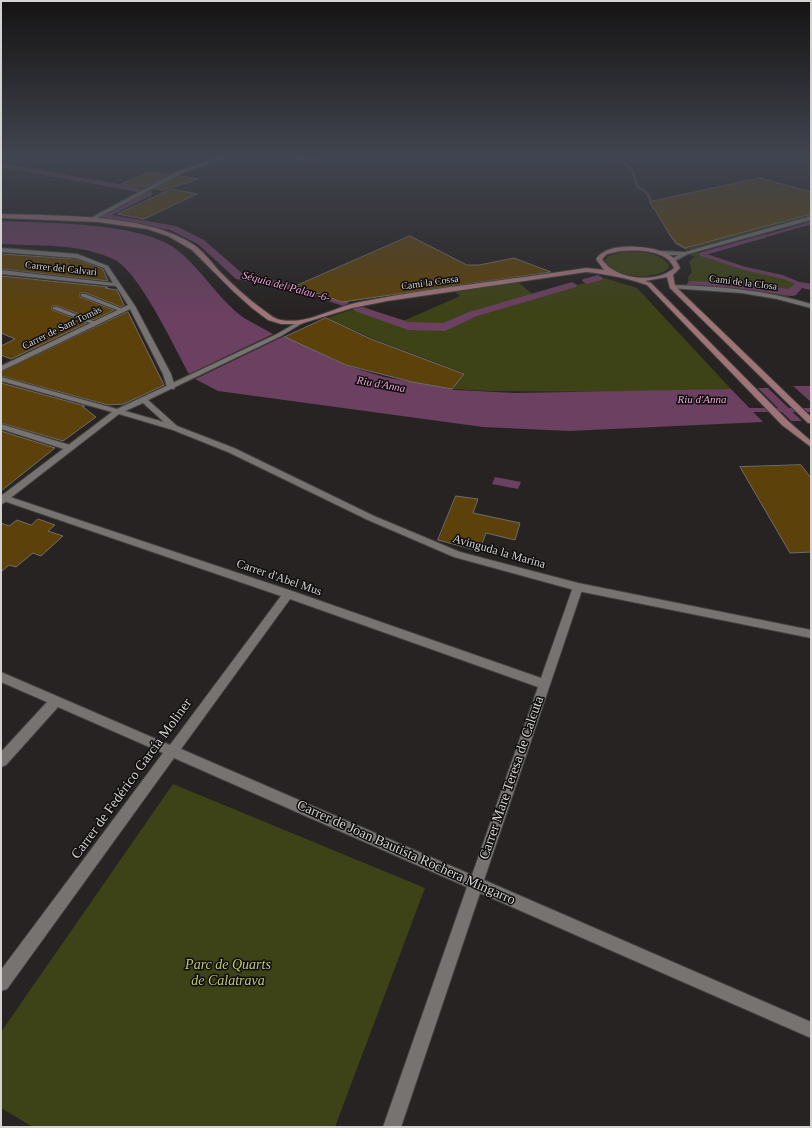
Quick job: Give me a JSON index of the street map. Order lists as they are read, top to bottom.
{
  "streets": {
    "main road": ["Camí la Cossa"],
    "street": [
      "Carrer del Calvari",
      "Camí de la Closa",
      "Carrer de Sant Tomàs",
      "Avinguda la Marina",
      "Carrer d'Abel Mus",
      "Carrer Mare Teresa de Calcuta",
      "Carrer de Fedérico García Moliner",
      "Carrer de Joan Bautista Rochera Mingarro"
    ]
  },
  "crossings": [
    ["Avinguda la Marina", "Carrer Mare Teresa de Calcuta"],
    ["Carrer d'Abel Mus", "Carrer Mare Teresa de Calcuta"],
    ["Carrer d'Abel Mus", "Carrer de Fedérico García Moliner"],
    ["Carrer Mare Teresa de Calcuta", "Carrer de Joan Bautista Rochera Mingarro"],
    ["Carrer de Fedérico García Moliner", "Carrer de Joan Bautista Rochera Mingarro"]
  ],
  "water": ["Séquia del Palau -6-", "Riu d'Anna"],
  "parks": ["Parc de Quarts de Calatrava"]
}
